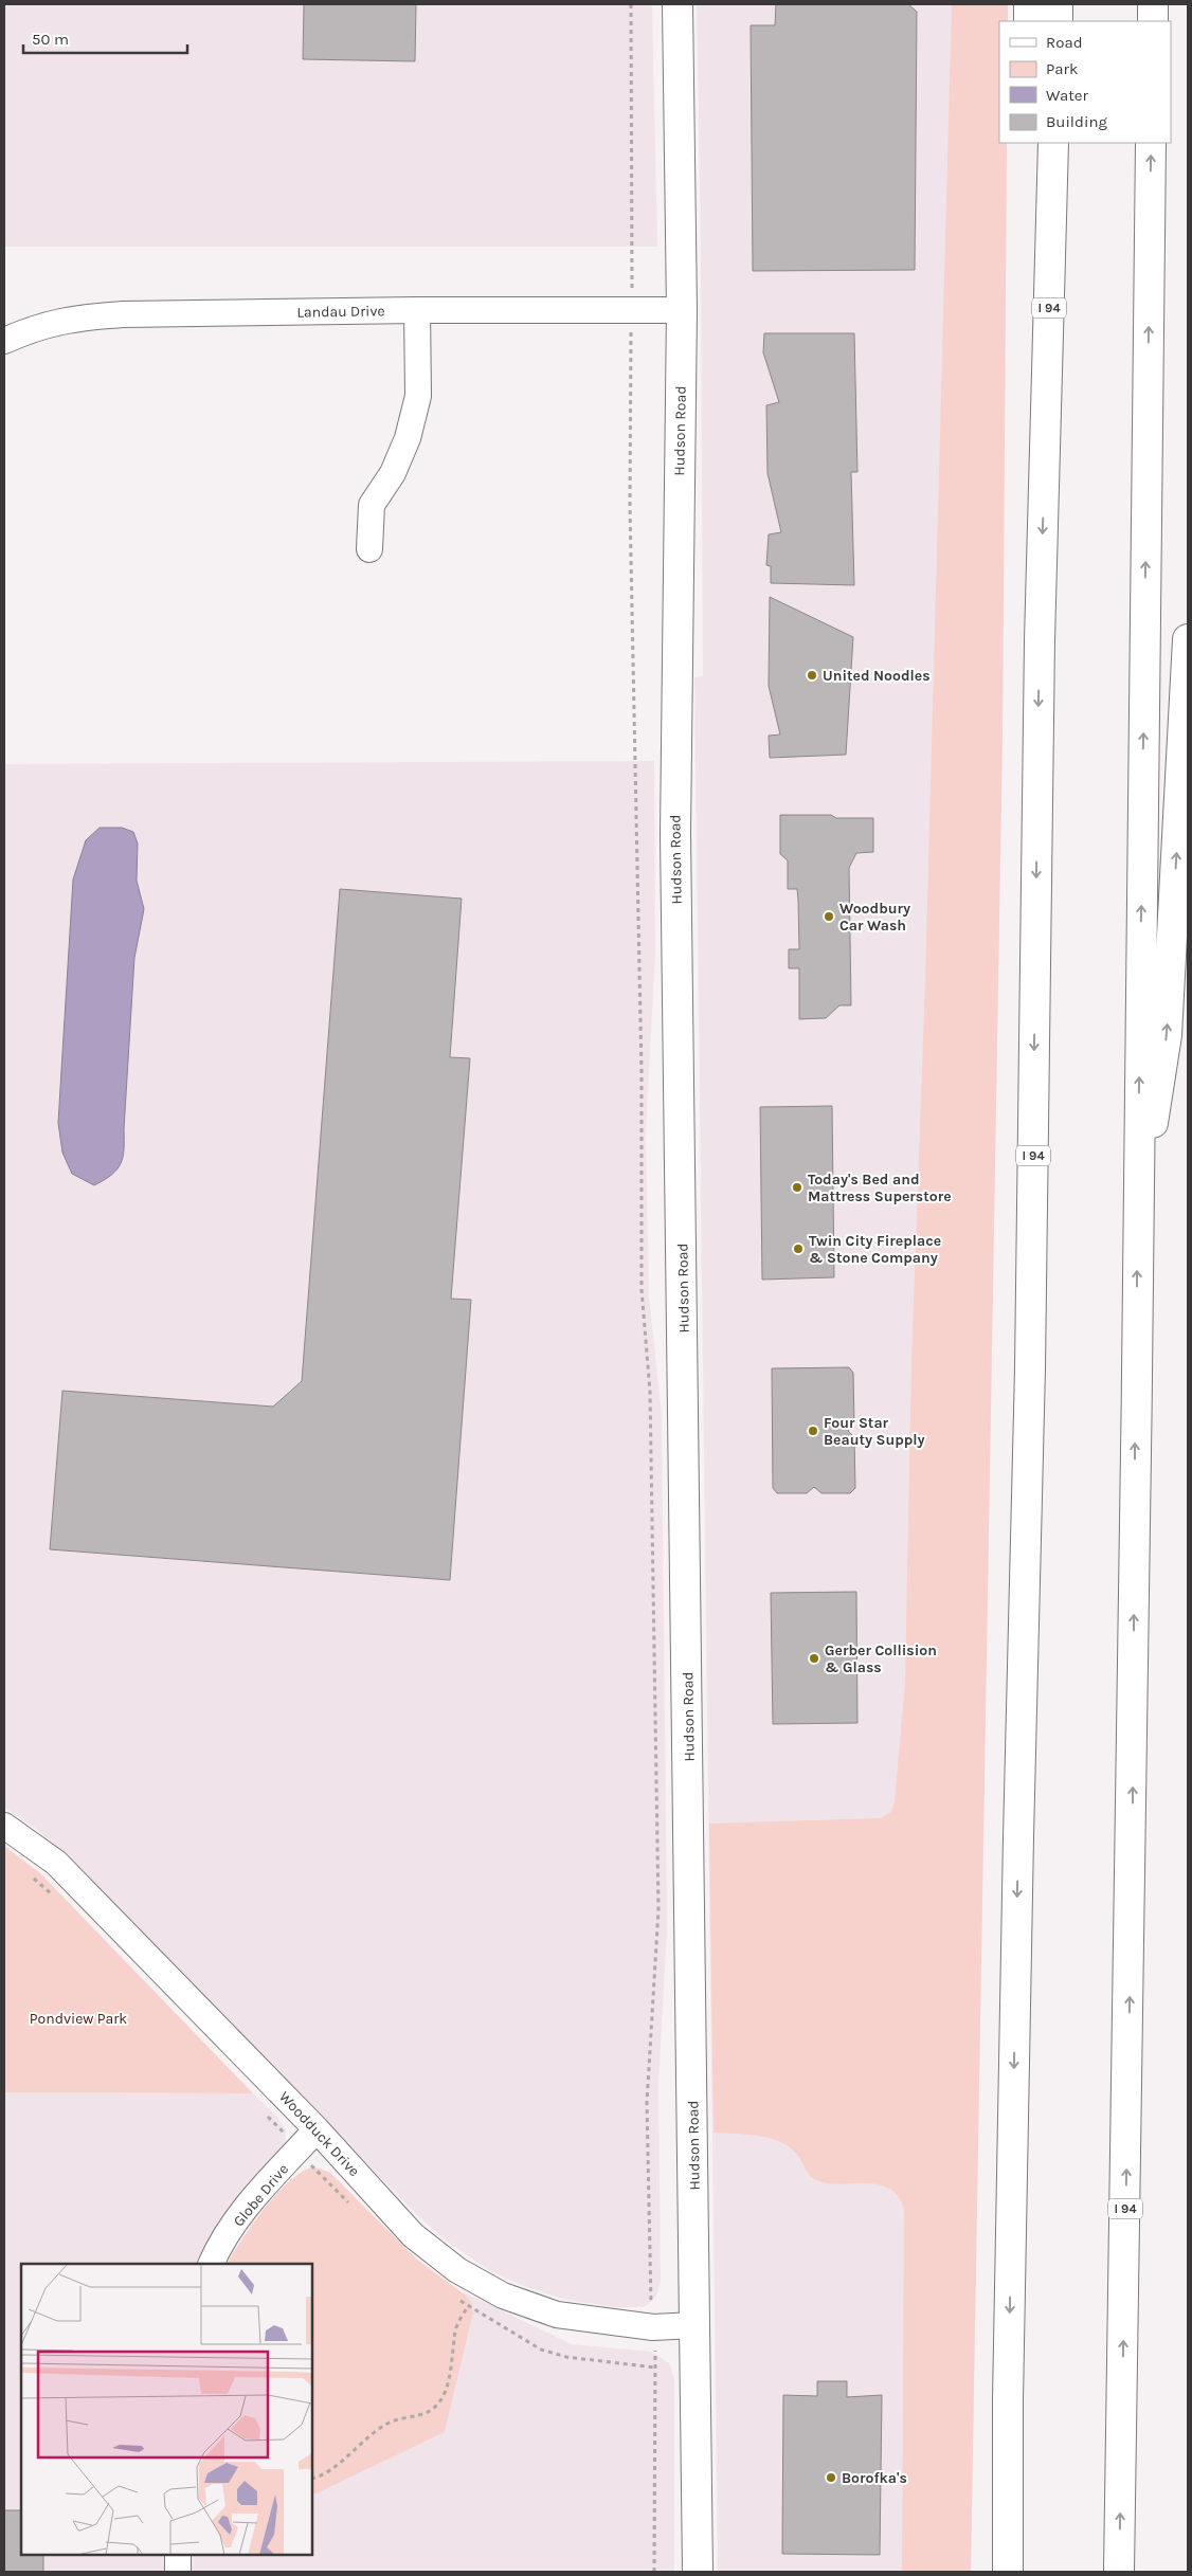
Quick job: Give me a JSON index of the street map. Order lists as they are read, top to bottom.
{
  "streets": {
    "main road": ["I 94", "Hudson Road"],
    "street": ["Landau Drive", "Woodduck Drive", "Globe Drive"]
  },
  "crossings": [
    ["Landau Drive", "Hudson Road"],
    ["Hudson Road", "Woodduck Drive"],
    ["Woodduck Drive", "Globe Drive"]
  ],
  "parks": ["Pondview Park"],
  "places": [
    "United Noodles",
    "Woodbury Car Wash",
    "Today's Bed and Mattress Superstore",
    "Twin City Fireplace & Stone Company",
    "Four Star Beauty Supply",
    "Gerber Collision & Glass",
    "Borofka's"
  ],
  "legend": [
    "Road",
    "Park",
    "Water",
    "Building"
  ],
  "scale_bar": "50 m"
}
